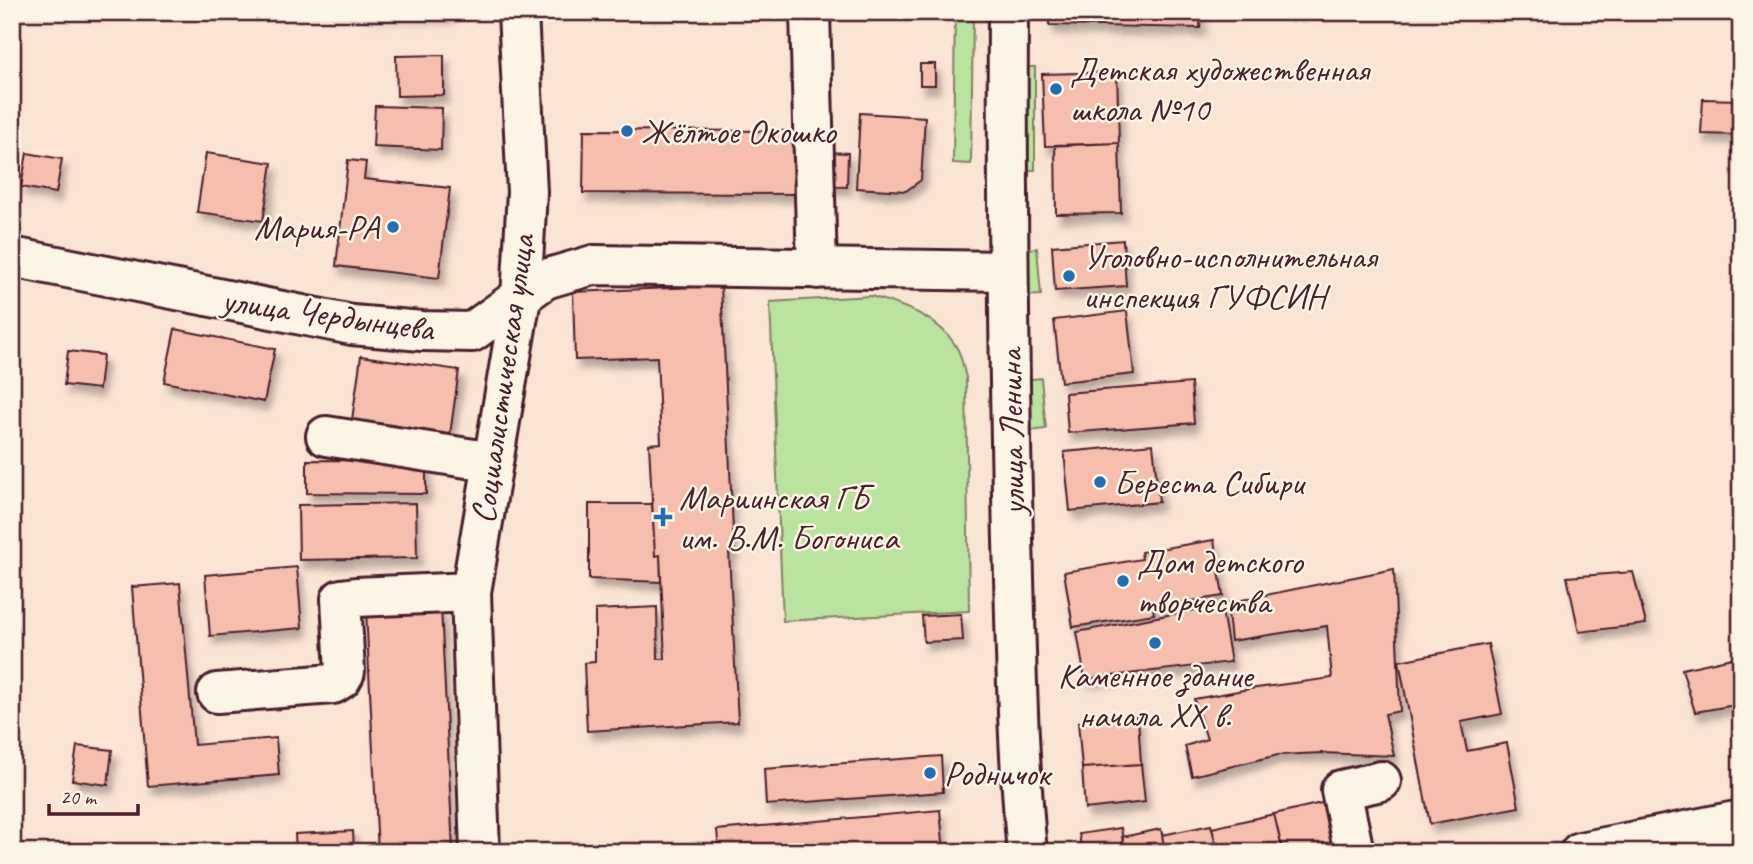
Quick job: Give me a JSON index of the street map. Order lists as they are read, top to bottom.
{
  "streets": {
    "street": ["улица Чердынцева", "Социалистическая улица", "улица Ленина"]
  },
  "crossings": [
    ["улица Чердынцева", "Социалистическая улица"],
    ["улица Чердынцева", "улица Ленина"]
  ],
  "places": {
    "other": [
      "Детская художественная школа №10",
      "Жёлтое Окошко",
      "Мария-РА",
      "Уголовно-исполнительная инспекция ГУФСИН",
      "Береста Сибири",
      "Дом детского творчества",
      "Каменное здание начала XX в.",
      "Родничок"
    ],
    "health": ["Мариинская ГБ им. В.М. Богониса"]
  },
  "scale_bar": "20 m"
}
